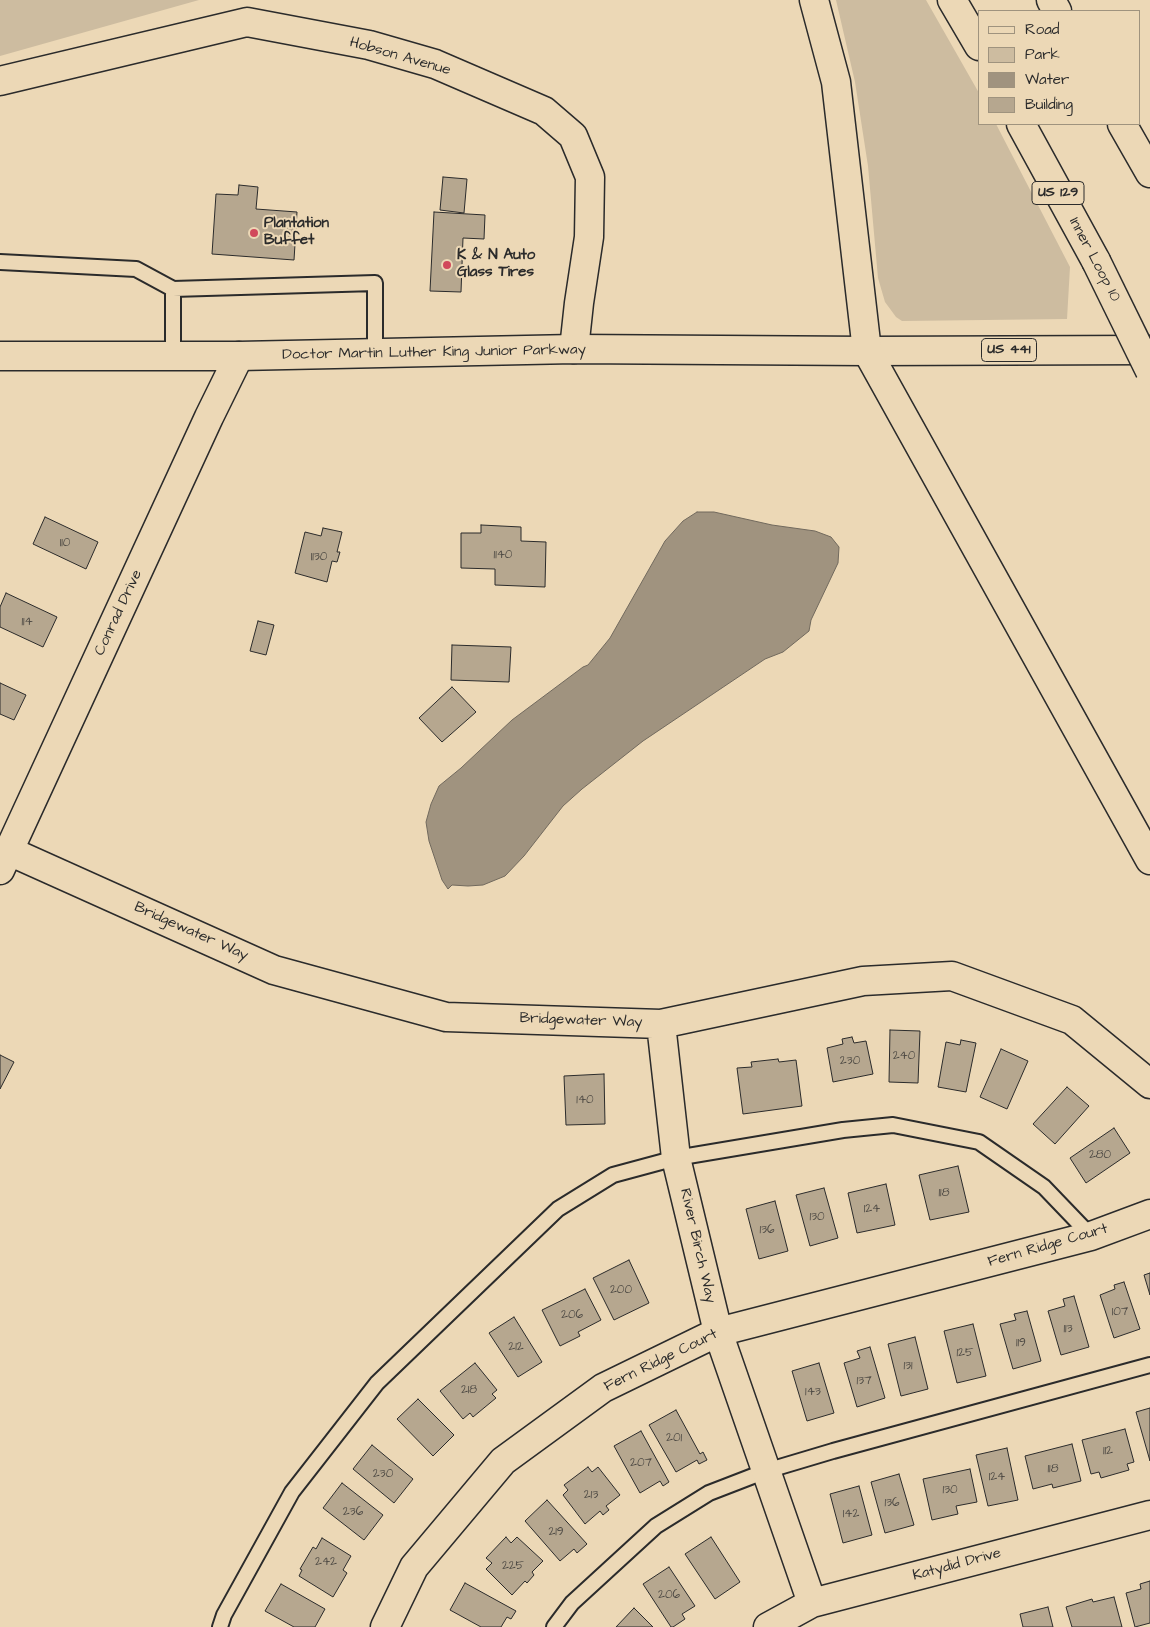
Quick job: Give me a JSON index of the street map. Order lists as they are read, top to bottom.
{
  "streets": {
    "main road": [
      "Hobson Avenue",
      "US 129",
      "Inner Loop 10",
      "US 441",
      "Doctor Martin Luther King Junior Parkway",
      "Conrad Drive",
      "Bridgewater Way",
      "River Birch Way",
      "Fern Ridge Court",
      "Katydid Drive"
    ]
  },
  "crossings": [
    ["Hobson Avenue", "Doctor Martin Luther King Junior Parkway"],
    ["US 441", "Doctor Martin Luther King Junior Parkway"],
    ["Doctor Martin Luther King Junior Parkway", "Conrad Drive"],
    ["Conrad Drive", "Bridgewater Way"],
    ["Bridgewater Way", "River Birch Way"],
    ["River Birch Way", "Fern Ridge Court"],
    ["River Birch Way", "Katydid Drive"]
  ],
  "places": ["Plantation Buffet", "K & N Auto Glass Tires"],
  "house_numbers": [
    "110",
    "1140",
    "1130",
    "114",
    "240",
    "230",
    "140",
    "280",
    "118",
    "124",
    "130",
    "136",
    "200",
    "107",
    "206",
    "113",
    "119",
    "212",
    "125",
    "131",
    "137",
    "218",
    "143",
    "201",
    "112",
    "207",
    "118",
    "230",
    "124",
    "130",
    "213",
    "136",
    "236",
    "142",
    "219",
    "242",
    "225",
    "206"
  ],
  "legend": [
    "Road",
    "Park",
    "Water",
    "Building"
  ]
}
